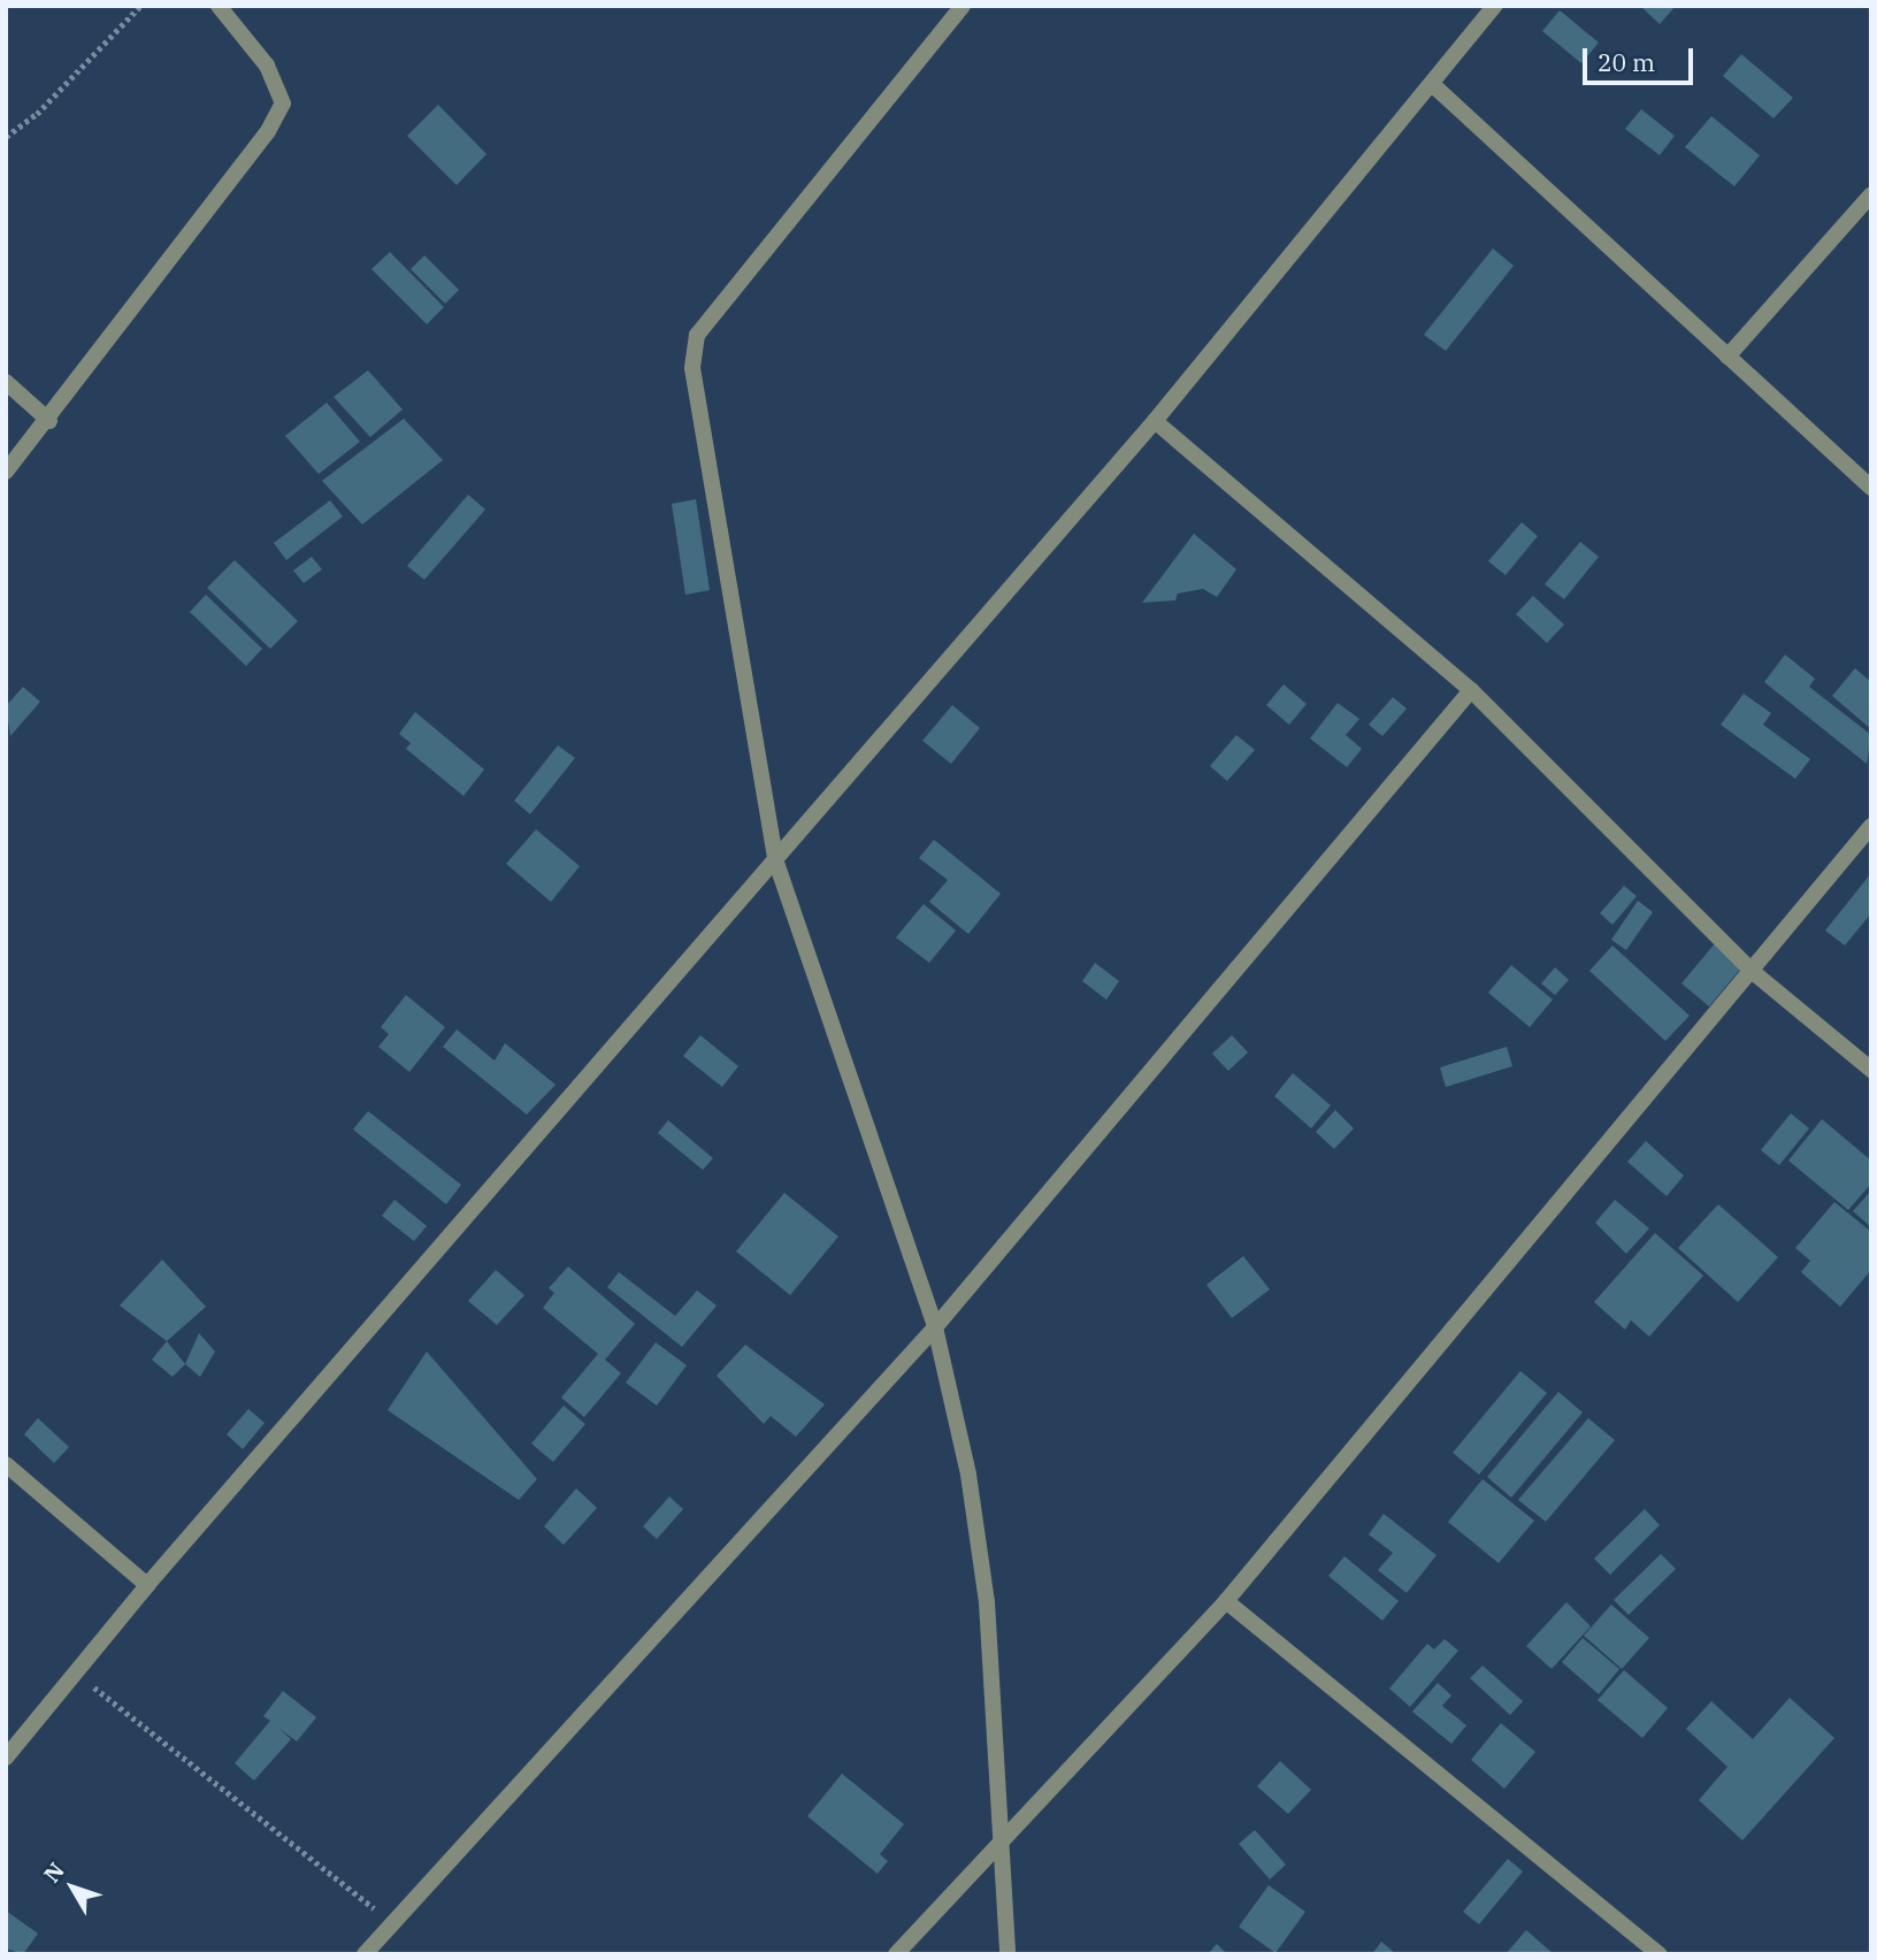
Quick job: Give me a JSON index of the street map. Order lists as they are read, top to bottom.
{
  "scale_bar": "20 m",
  "north": "top left"
}
